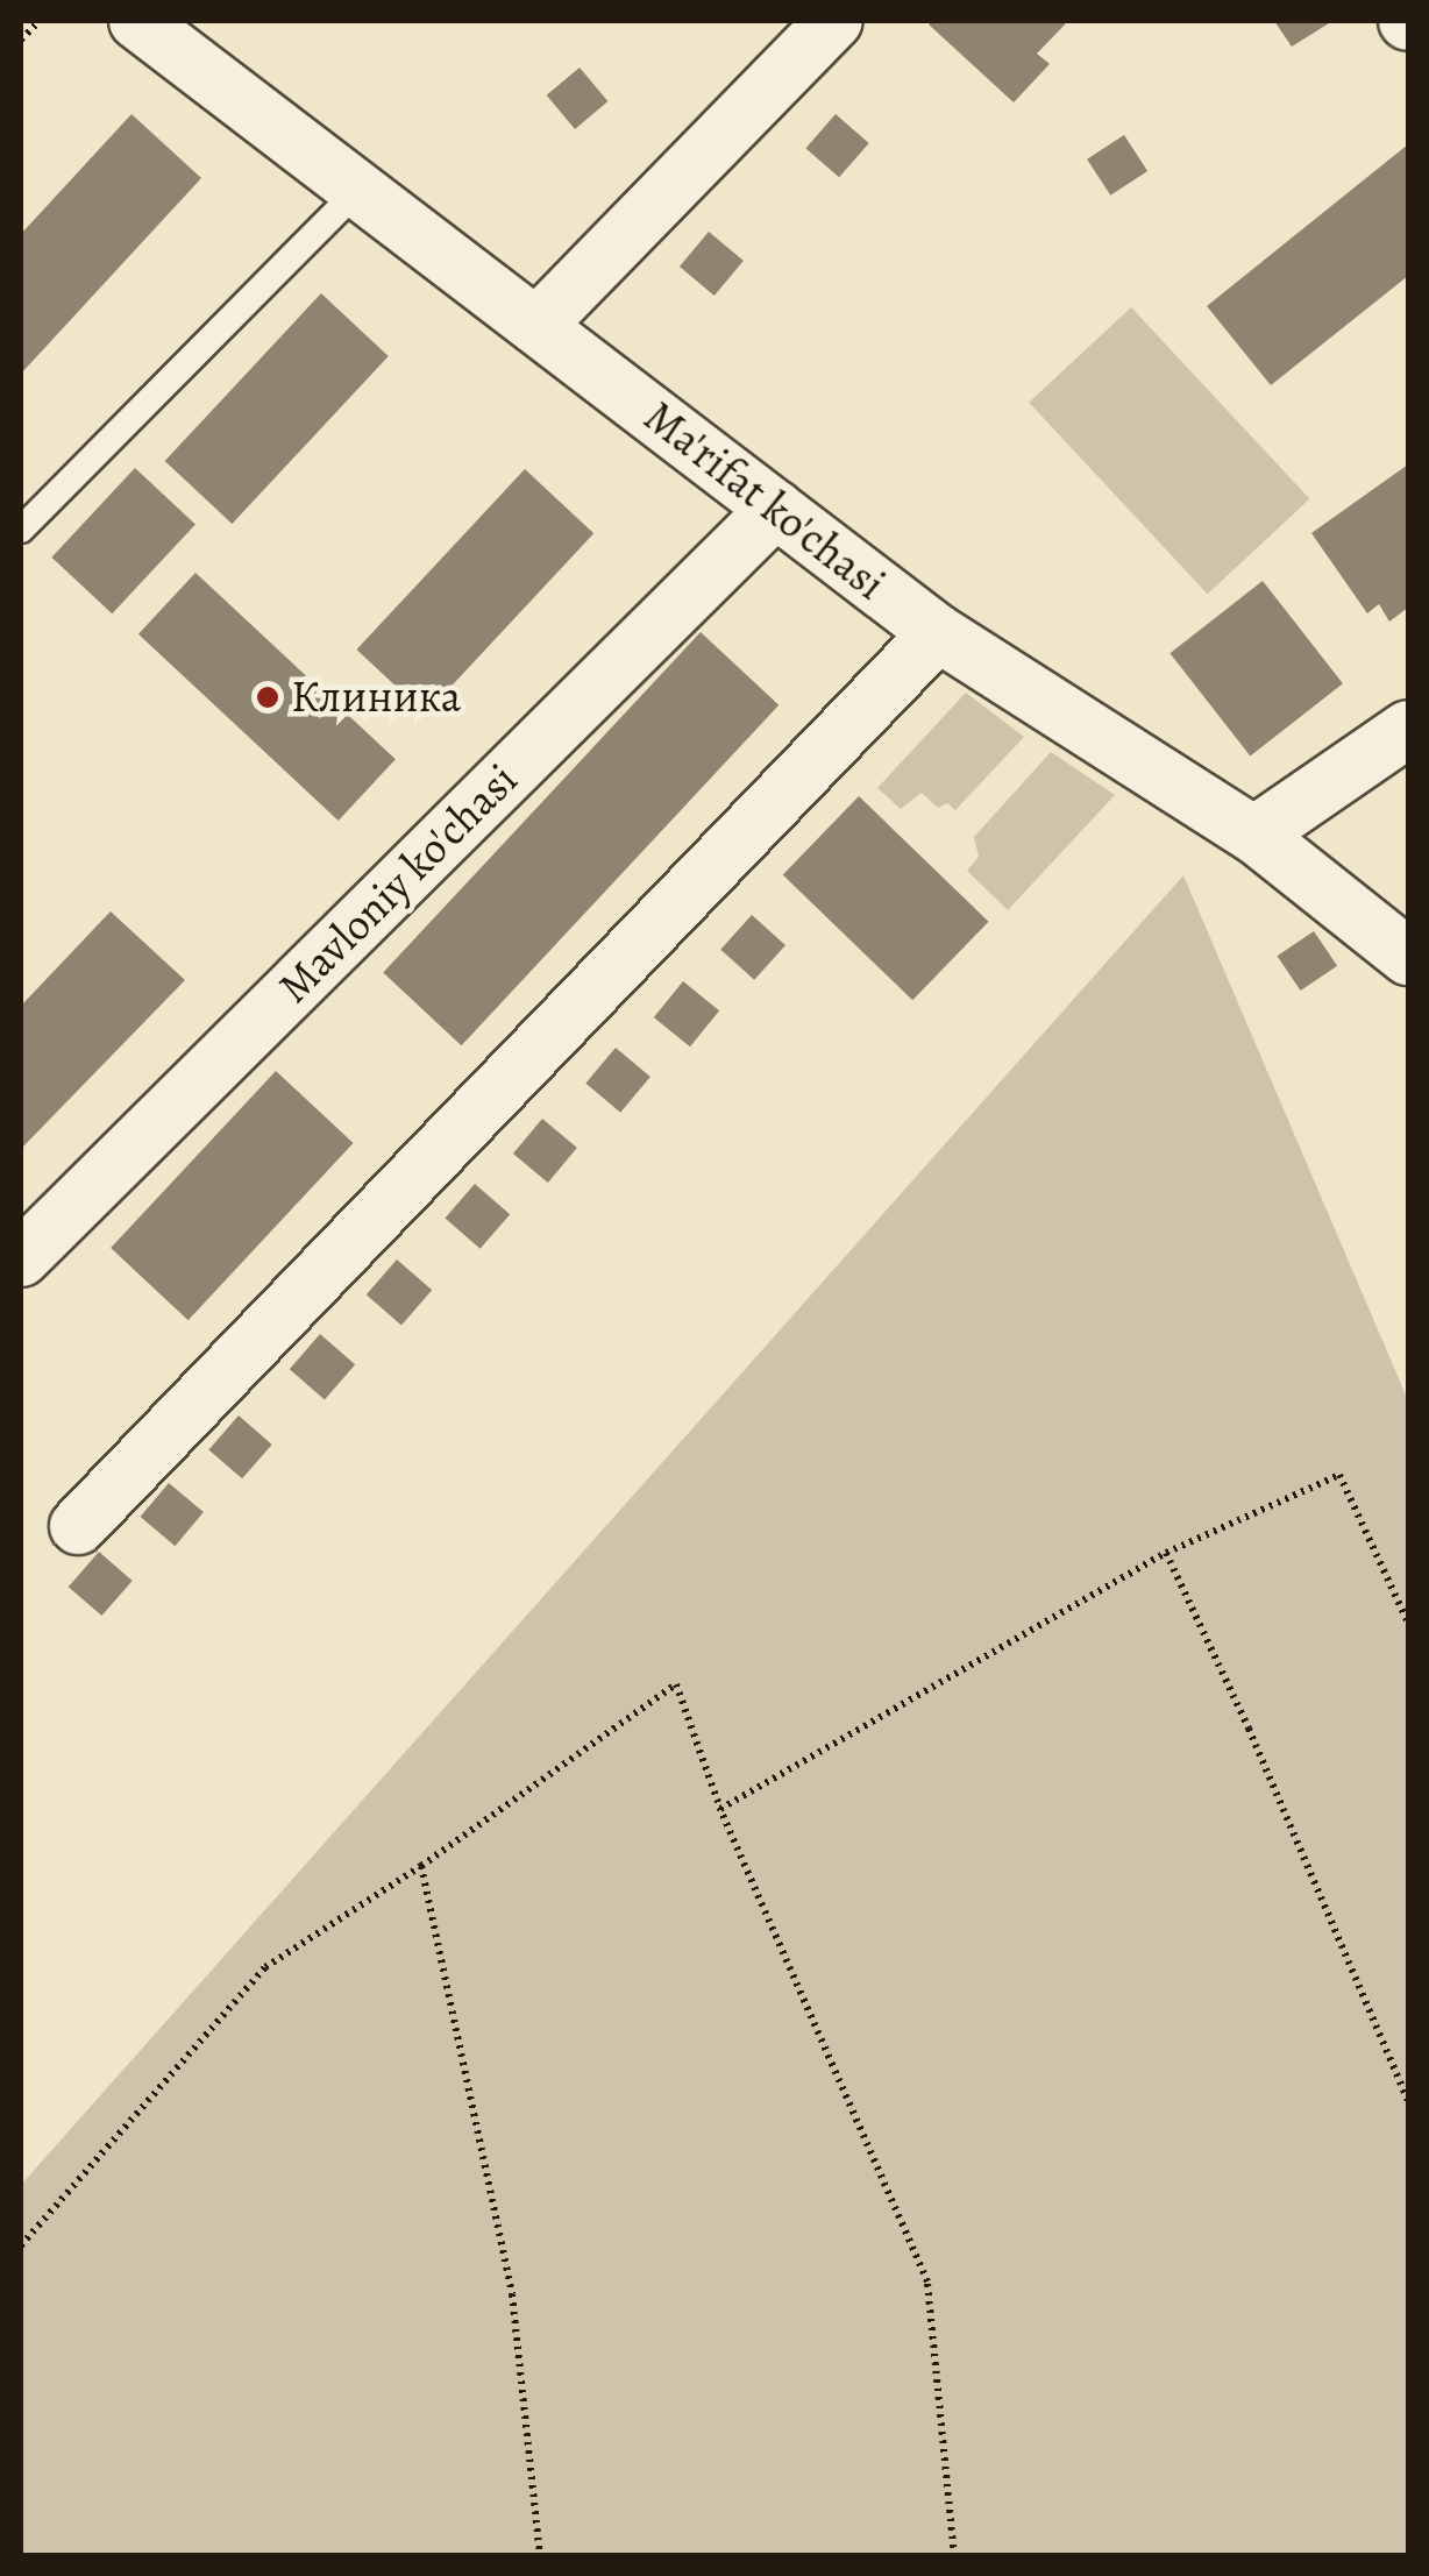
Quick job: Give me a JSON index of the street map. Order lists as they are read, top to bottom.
{
  "streets": {
    "street": ["Ma'rifat ko'chasi", "Mavloniy ko'chasi"]
  },
  "crossings": [
    ["Ma'rifat ko'chasi", "Mavloniy ko'chasi"]
  ],
  "places": ["Клиника"]
}
